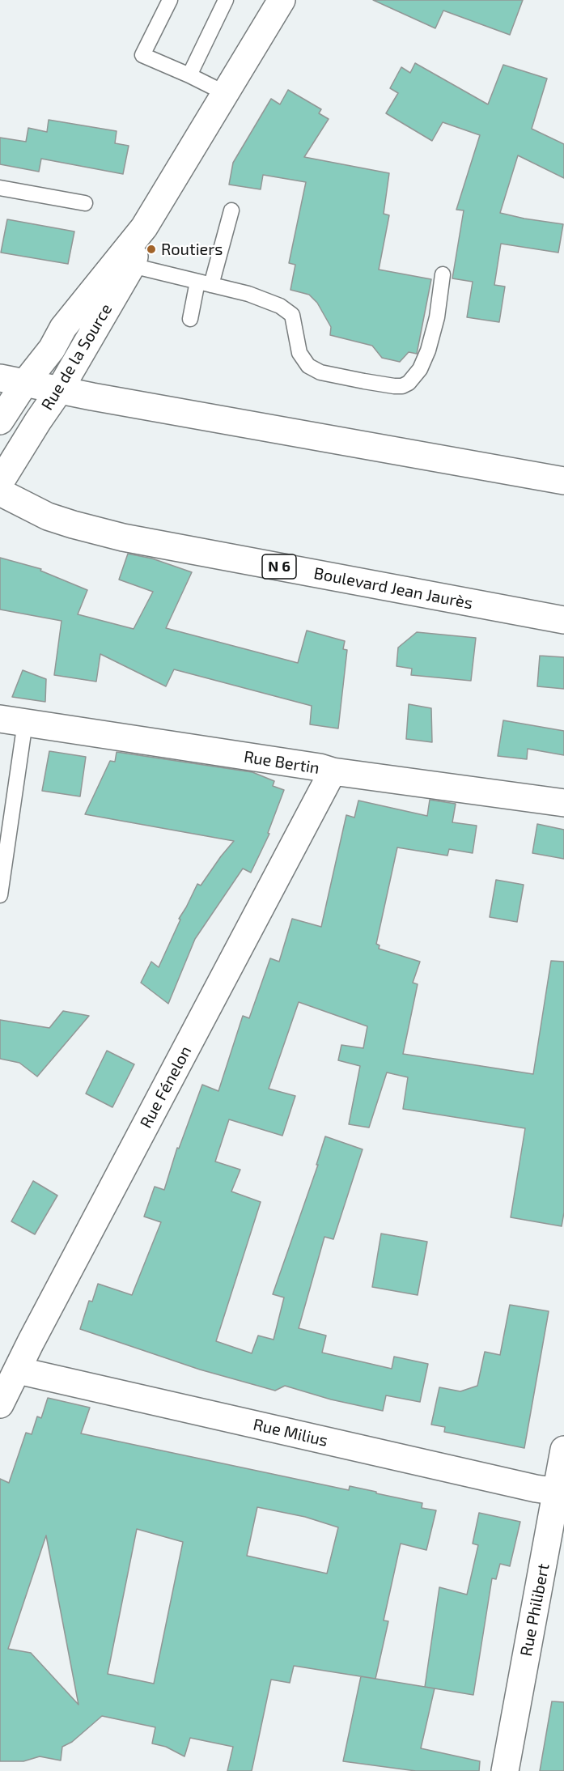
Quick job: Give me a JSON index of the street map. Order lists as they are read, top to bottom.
{
  "streets": {
    "street": [
      "Rue de la Source",
      "N 6",
      "Boulevard Jean Jaurès",
      "Rue Bertin",
      "Rue Fénelon",
      "Rue Milius",
      "Rue Philibert"
    ]
  },
  "crossings": [
    ["Rue Bertin", "Rue Fénelon"],
    ["Rue Fénelon", "Rue Milius"],
    ["Rue Milius", "Rue Philibert"]
  ],
  "places": ["Routiers"]
}
